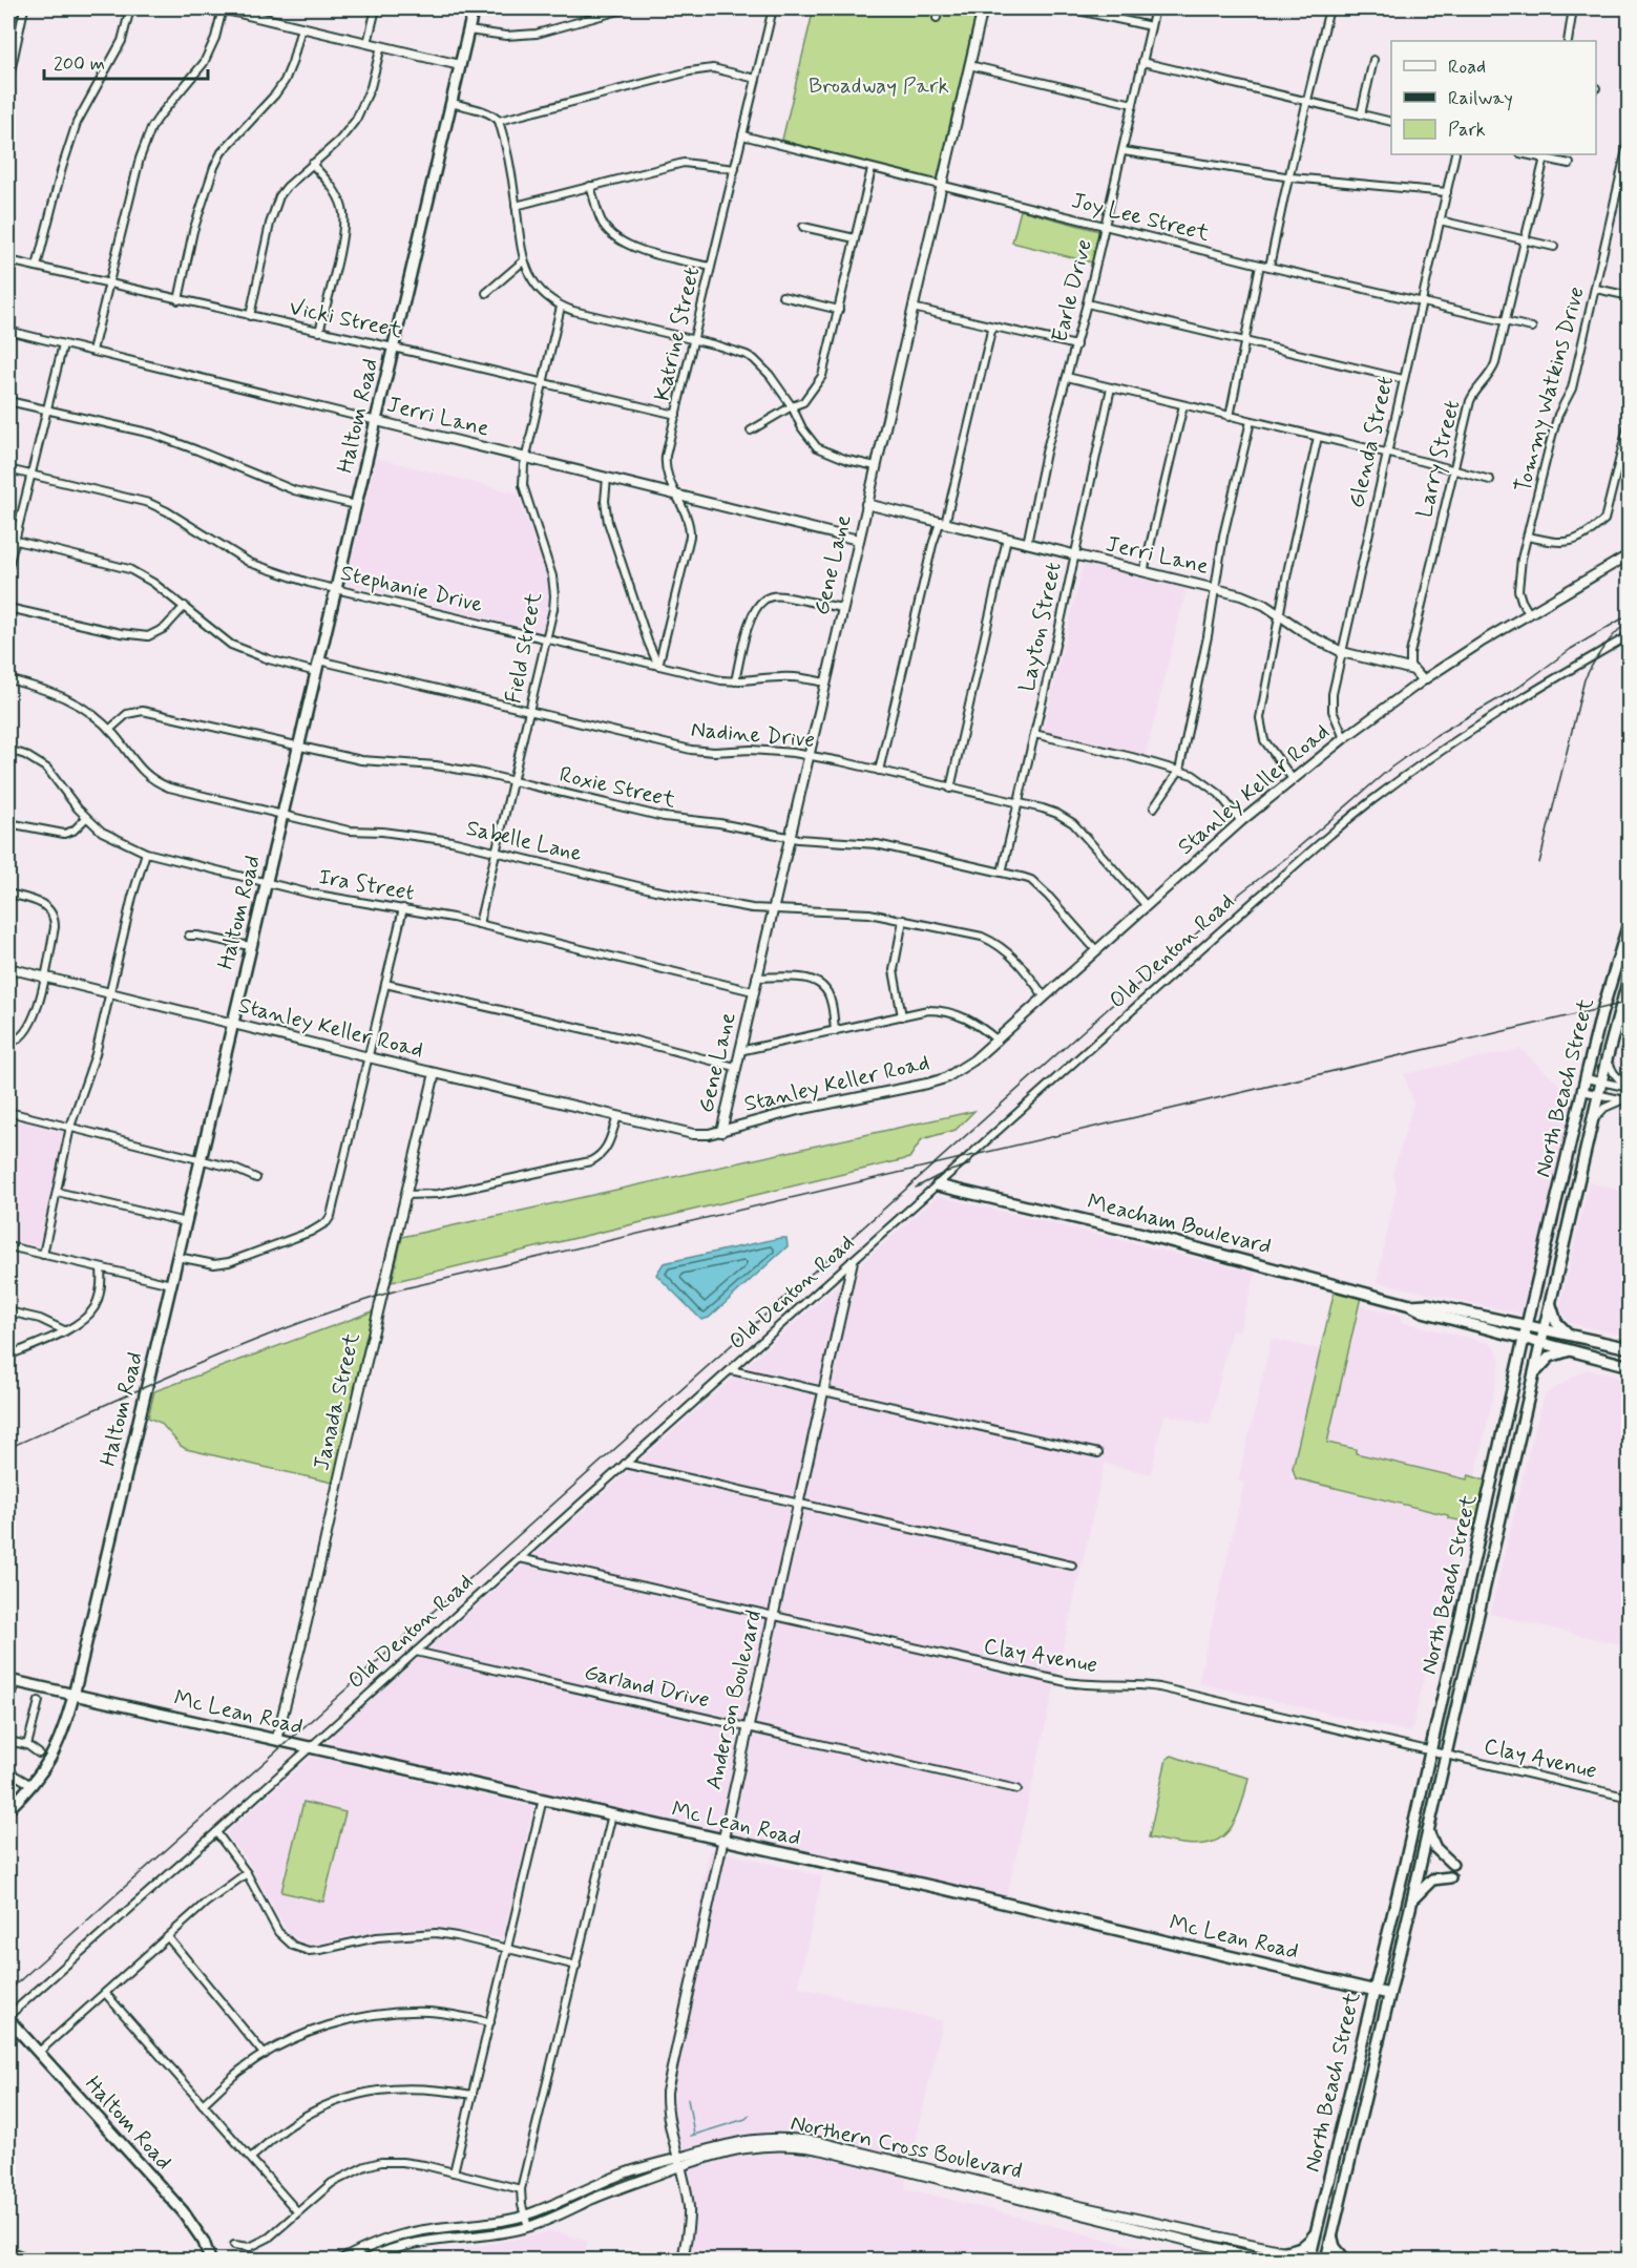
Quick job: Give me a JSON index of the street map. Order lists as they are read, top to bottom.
{
  "streets": {
    "main road": [
      "Haltom Road",
      "North Beach Street",
      "Meacham Boulevard",
      "Mc Lean Road"
    ],
    "street": [
      "Joy Lee Street",
      "Earle Drive",
      "Vicki Street",
      "Katrine Street",
      "Tommy Watkins Drive",
      "Jerri Lane",
      "Glenda Street",
      "Larry Street",
      "Gene Lane",
      "Stephanie Drive",
      "Layton Street",
      "Field Street",
      "Nadine Drive",
      "Roxie Street",
      "Stanley Keller Road",
      "Sabelle Lane",
      "Ira Street",
      "Old Denton Road",
      "Janada Street",
      "Clay Avenue",
      "Garland Drive",
      "Anderson Boulevard",
      "Northern Cross Boulevard"
    ]
  },
  "crossings": [
    ["Joy Lee Street", "Earle Drive"],
    ["Joy Lee Street", "Katrine Street"],
    ["Joy Lee Street", "Glenda Street"],
    ["Joy Lee Street", "Larry Street"],
    ["Joy Lee Street", "Gene Lane"],
    ["Earle Drive", "Jerri Lane"],
    ["Vicki Street", "Katrine Street"],
    ["Vicki Street", "Haltom Road"],
    ["Vicki Street", "Field Street"],
    ["Katrine Street", "Jerri Lane"],
    ["Katrine Street", "Stephanie Drive"],
    ["Tommy Watkins Drive", "Stanley Keller Road"],
    ["Haltom Road", "Jerri Lane"],
    ["Haltom Road", "Stephanie Drive"],
    ["Haltom Road", "Nadine Drive"],
    ["Haltom Road", "Roxie Street"],
    ["Haltom Road", "Stanley Keller Road"],
    ["Haltom Road", "Sabelle Lane"],
    ["Haltom Road", "Ira Street"],
    ["Haltom Road", "Old Denton Road"],
    ["Haltom Road", "Mc Lean Road"],
    ["Jerri Lane", "Glenda Street"],
    ["Jerri Lane", "Larry Street"],
    ["Jerri Lane", "Gene Lane"],
    ["Jerri Lane", "Layton Street"],
    ["Jerri Lane", "Field Street"],
    ["Glenda Street", "Stanley Keller Road"],
    ["Gene Lane", "Stephanie Drive"],
    ["Gene Lane", "Nadine Drive"],
    ["Gene Lane", "Roxie Street"],
    ["Gene Lane", "Stanley Keller Road"],
    ["Gene Lane", "Sabelle Lane"],
    ["Gene Lane", "Ira Street"],
    ["Stephanie Drive", "Field Street"],
    ["Layton Street", "Nadine Drive"],
    ["Layton Street", "Roxie Street"],
    ["Field Street", "Nadine Drive"],
    ["Field Street", "Roxie Street"],
    ["Field Street", "Sabelle Lane"],
    ["Field Street", "Ira Street"],
    ["Nadine Drive", "Stanley Keller Road"],
    ["Roxie Street", "Stanley Keller Road"],
    ["Roxie Street", "Sabelle Lane"],
    ["Stanley Keller Road", "Sabelle Lane"],
    ["Stanley Keller Road", "Janada Street"],
    ["Old Denton Road", "Meacham Boulevard"],
    ["Old Denton Road", "Clay Avenue"],
    ["Old Denton Road", "Garland Drive"],
    ["Old Denton Road", "Anderson Boulevard"],
    ["Old Denton Road", "Mc Lean Road"],
    ["North Beach Street", "Meacham Boulevard"],
    ["North Beach Street", "Clay Avenue"],
    ["North Beach Street", "Mc Lean Road"],
    ["North Beach Street", "Northern Cross Boulevard"],
    ["Janada Street", "Mc Lean Road"],
    ["Clay Avenue", "Anderson Boulevard"],
    ["Garland Drive", "Anderson Boulevard"],
    ["Anderson Boulevard", "Mc Lean Road"],
    ["Anderson Boulevard", "Northern Cross Boulevard"]
  ],
  "parks": ["Broadway Park"],
  "legend": ["Road", "Railway", "Park"],
  "scale_bar": "200 m"
}
